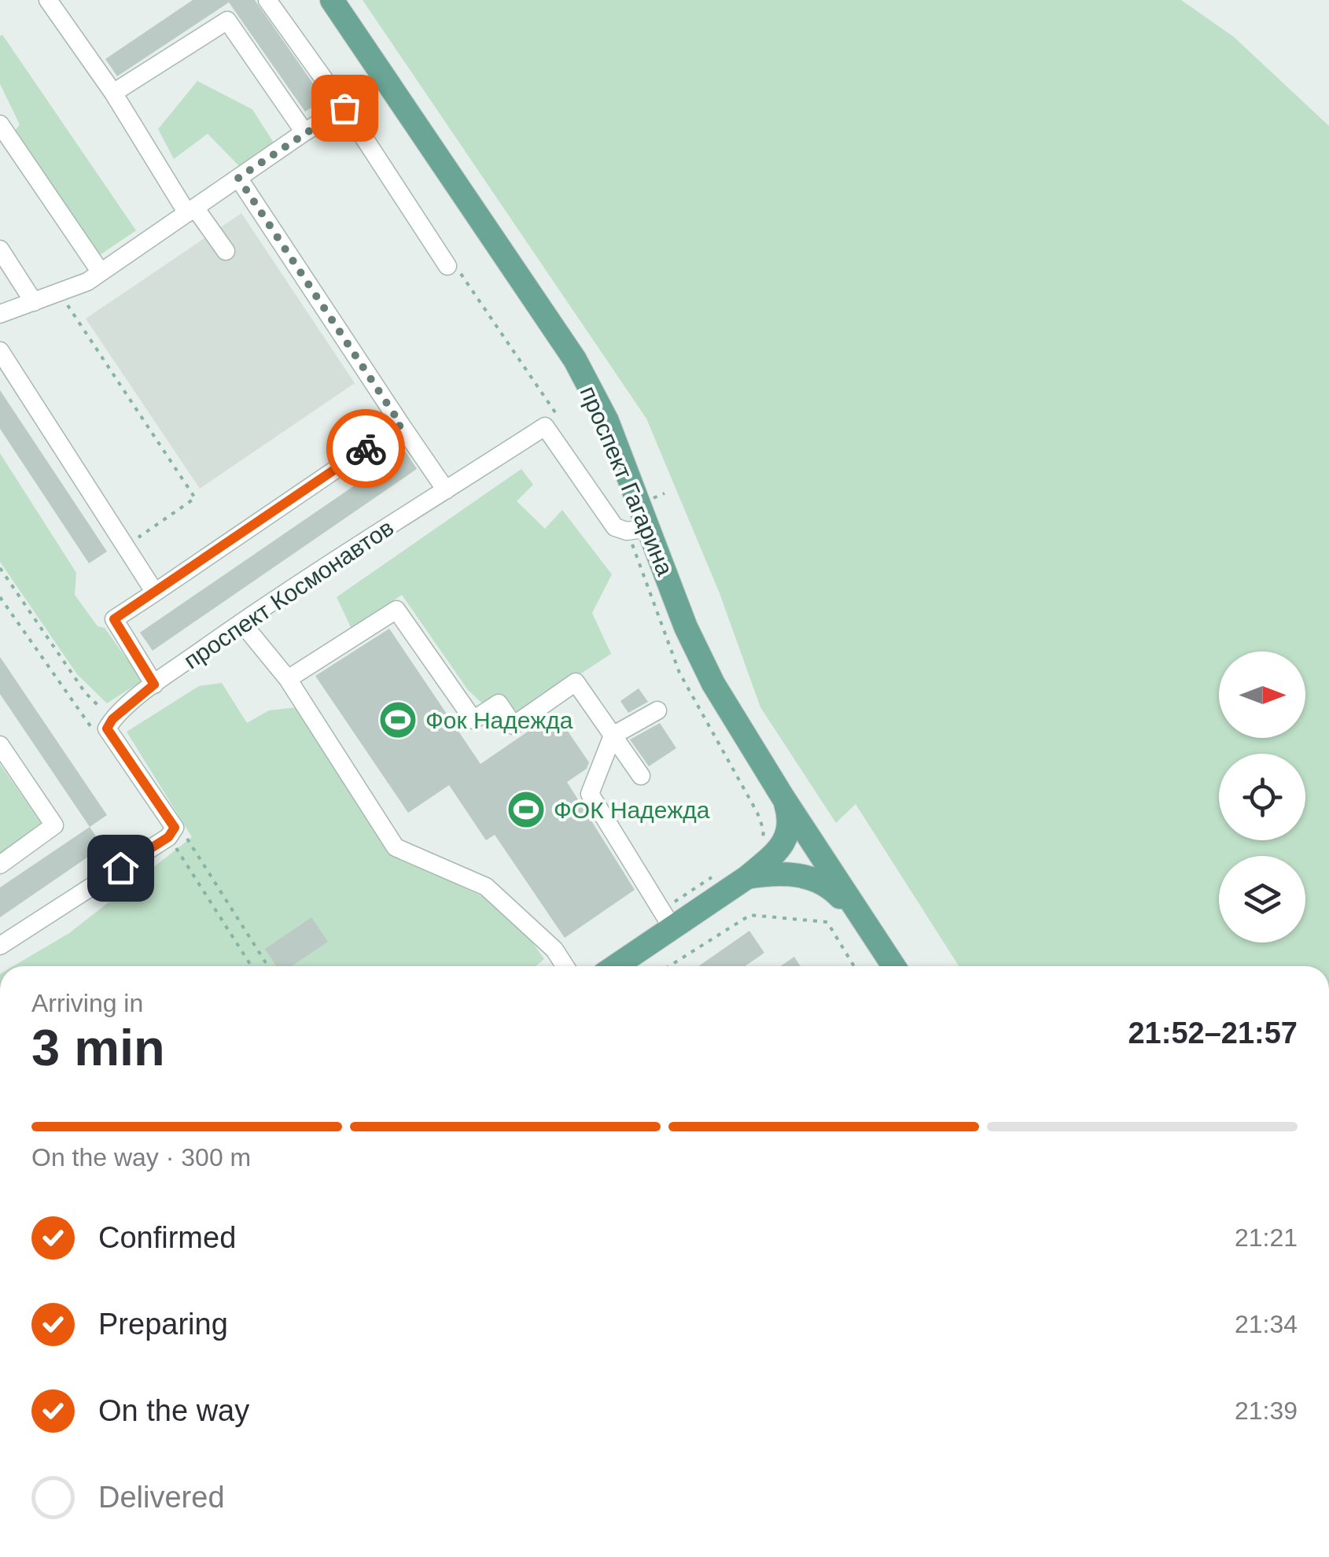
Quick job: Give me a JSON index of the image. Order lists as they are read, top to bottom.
{
  "streets": {
    "main road": ["проспект Гагарина"],
    "street": ["проспект Космонавтов"]
  },
  "crossings": [
    ["проспект Гагарина", "проспект Космонавтов"]
  ],
  "places": {
    "sports": ["Фок Надежда", "ФОК Надежда"]
  },
  "north": "right",
  "page": {
    "heading": ["3 min", "Arriving in", "21:52–21:57"],
    "bar": "On the way · 300 m",
    "list": [
      ["Confirmed", "21:21"],
      ["Preparing", "21:34"],
      ["On the way", "21:39"],
      "Delivered"
    ]
  }
}
